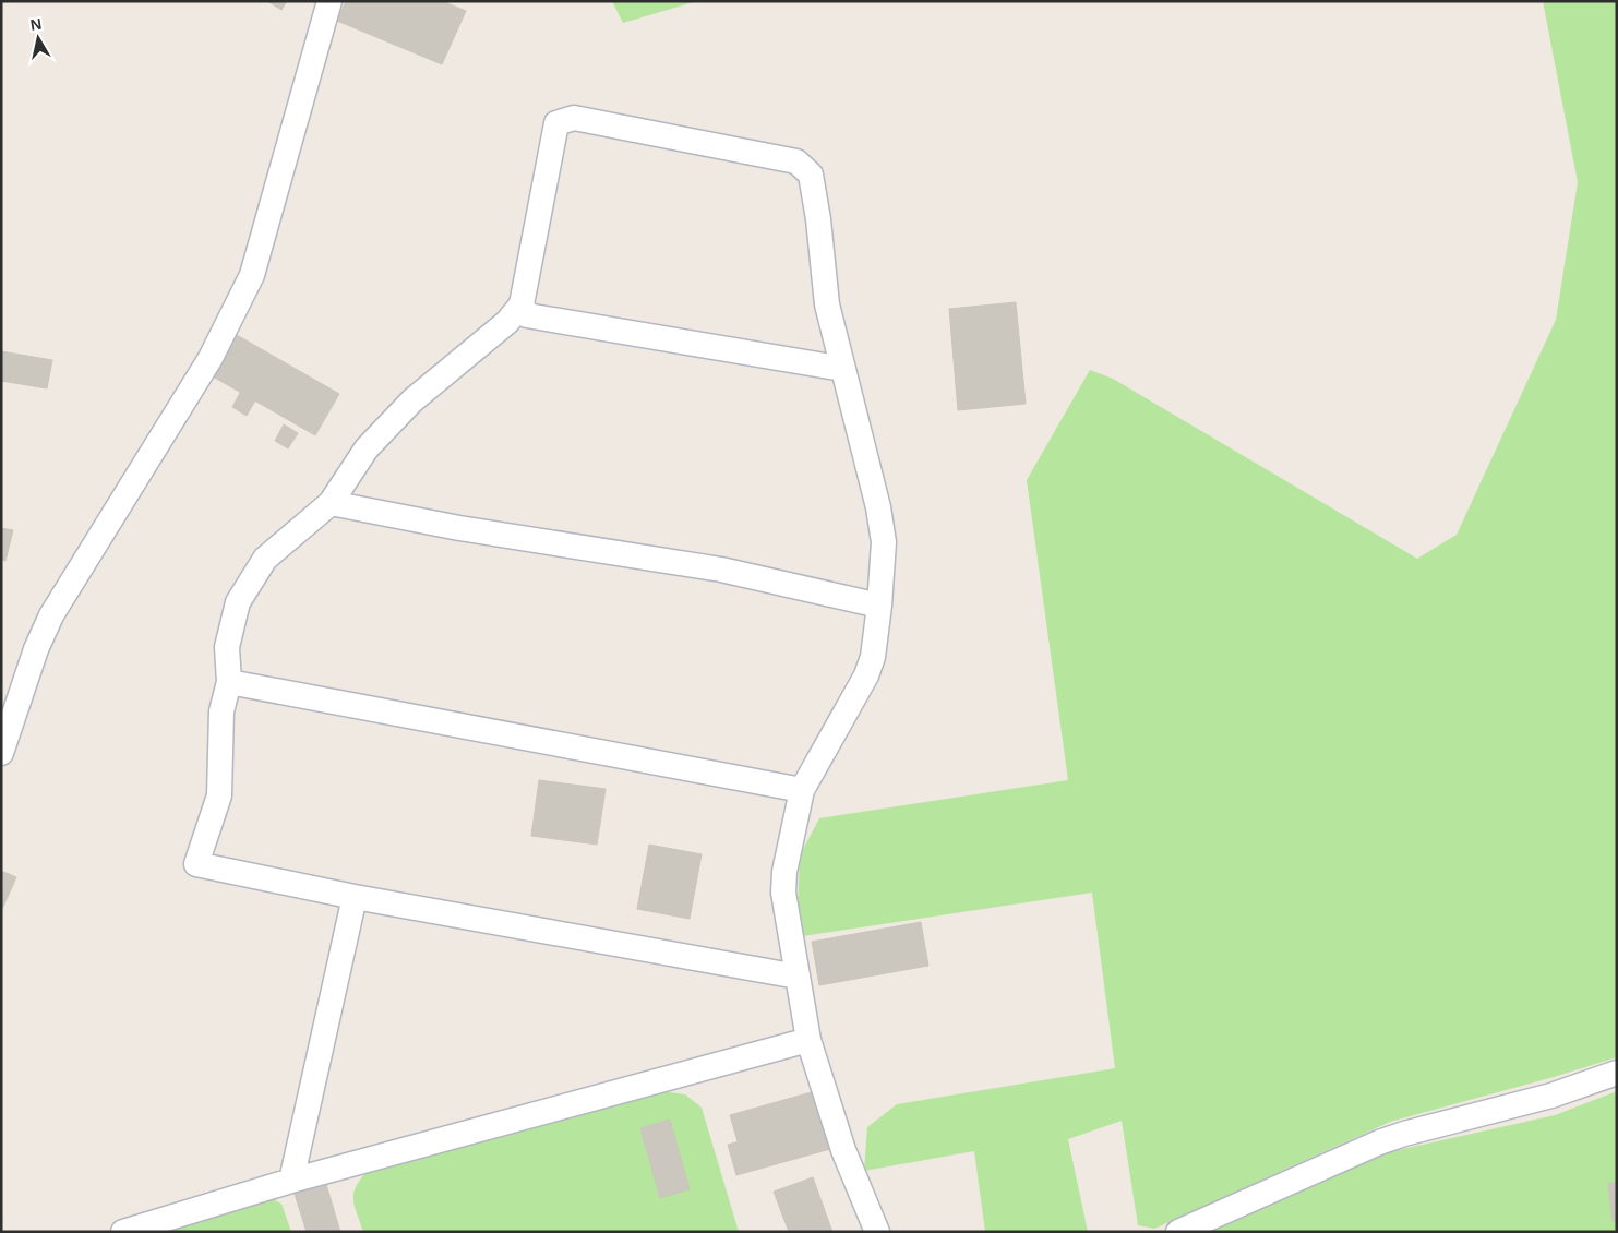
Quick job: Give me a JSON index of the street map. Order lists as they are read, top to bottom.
{
  "north": "top"
}
